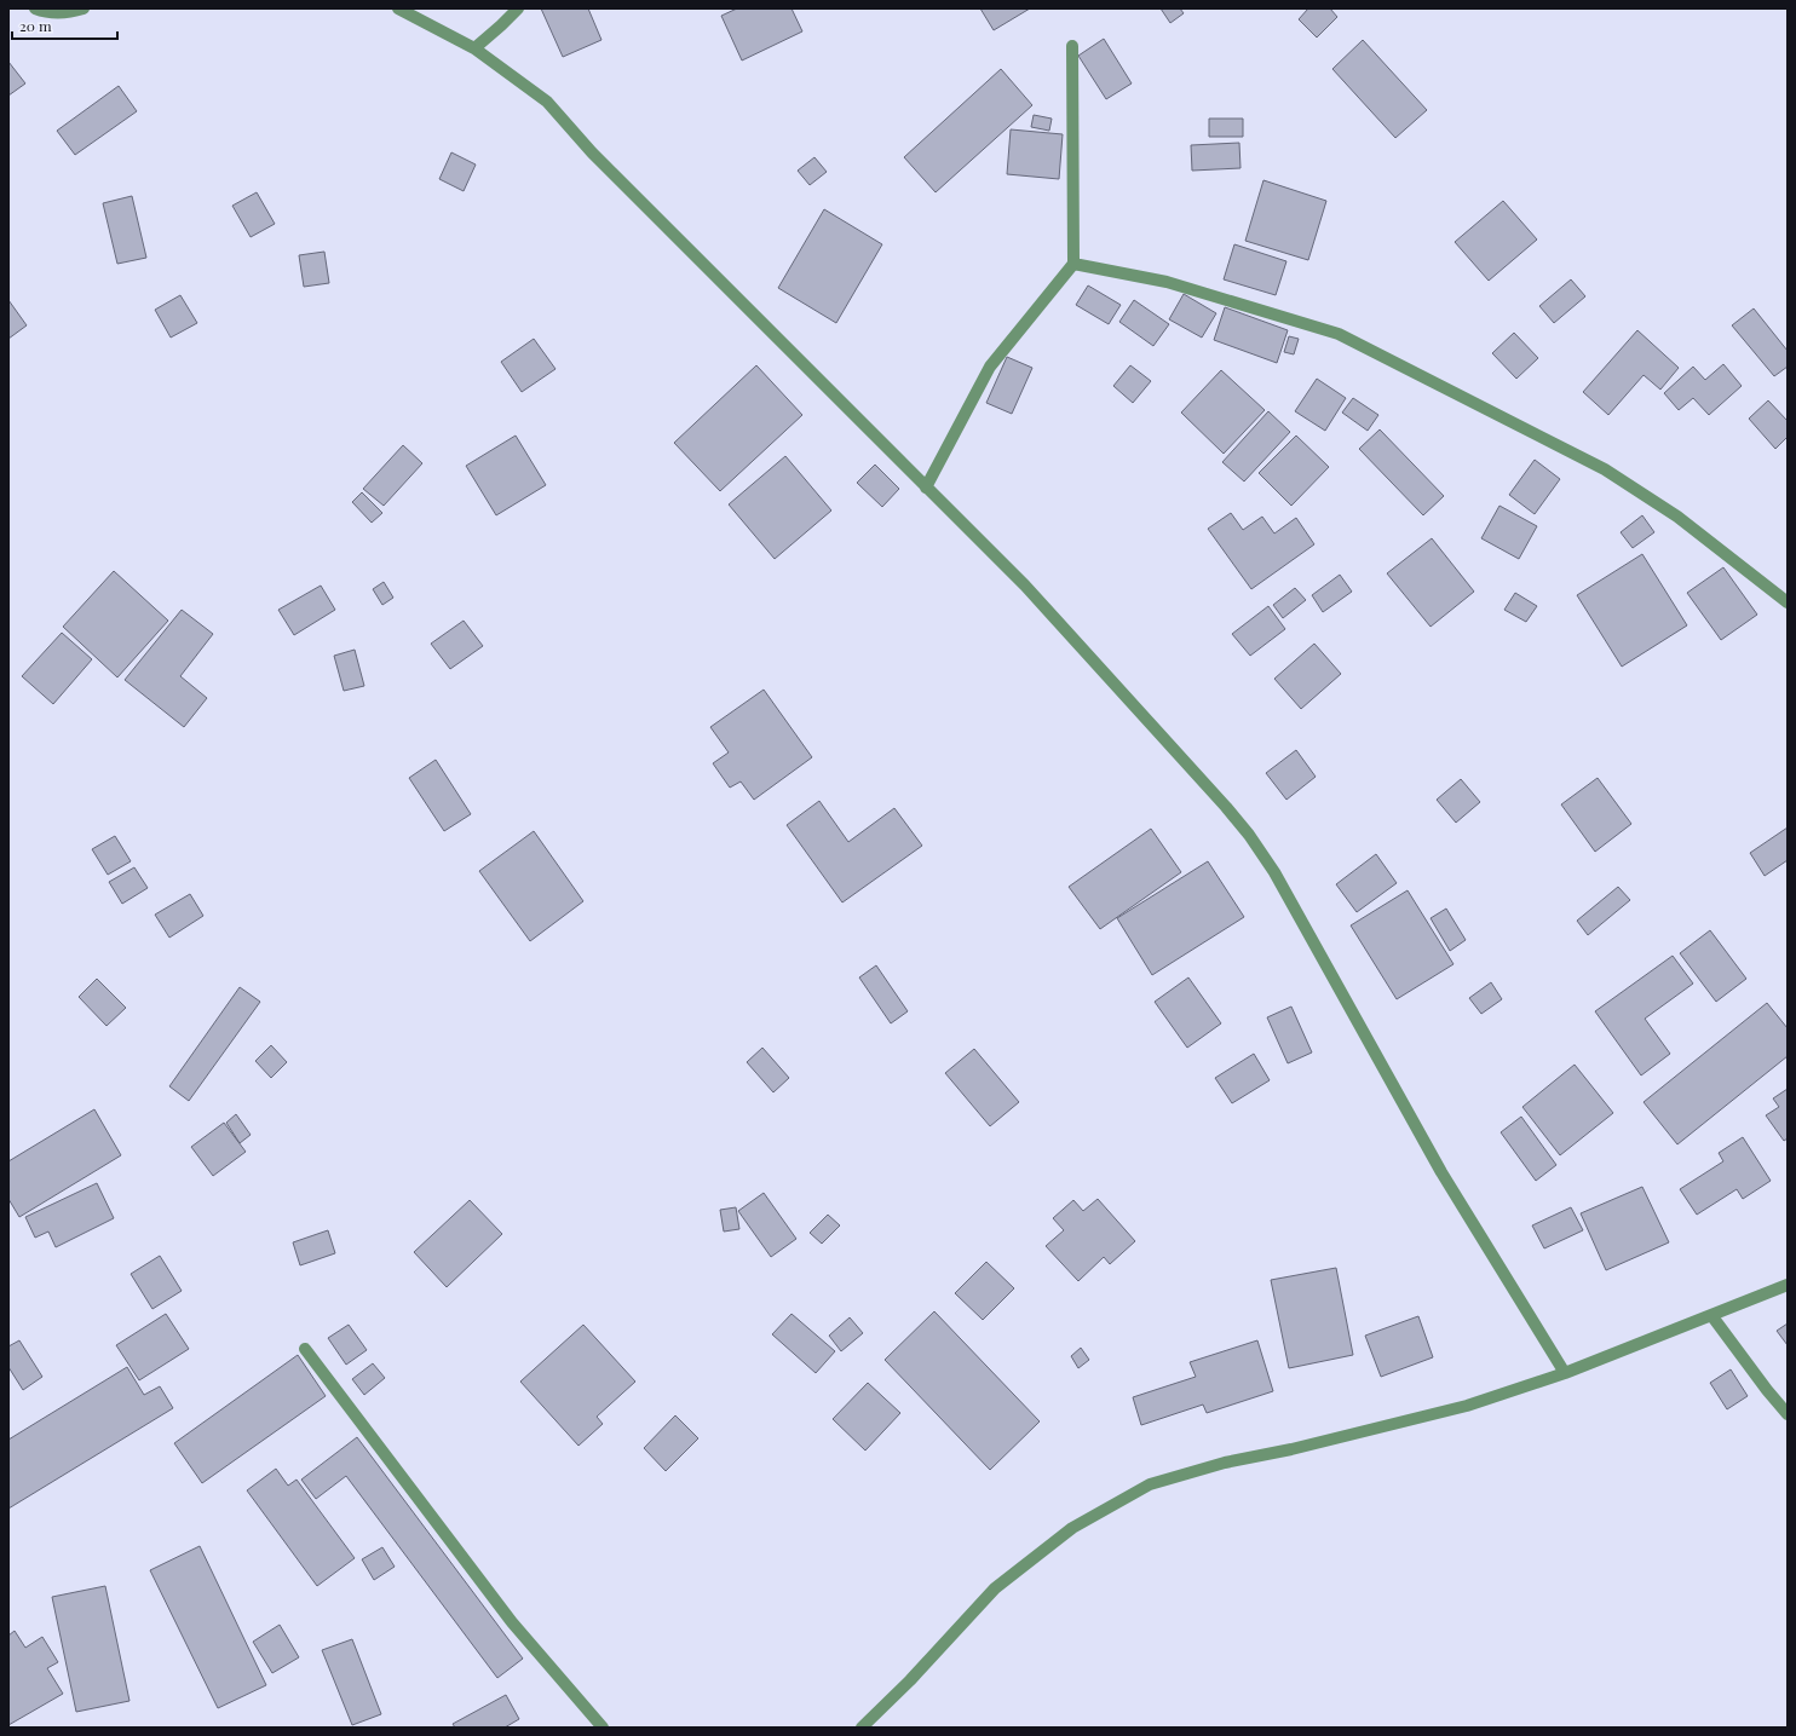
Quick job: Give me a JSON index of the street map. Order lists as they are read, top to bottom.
{
  "scale_bar": "20 m"
}
